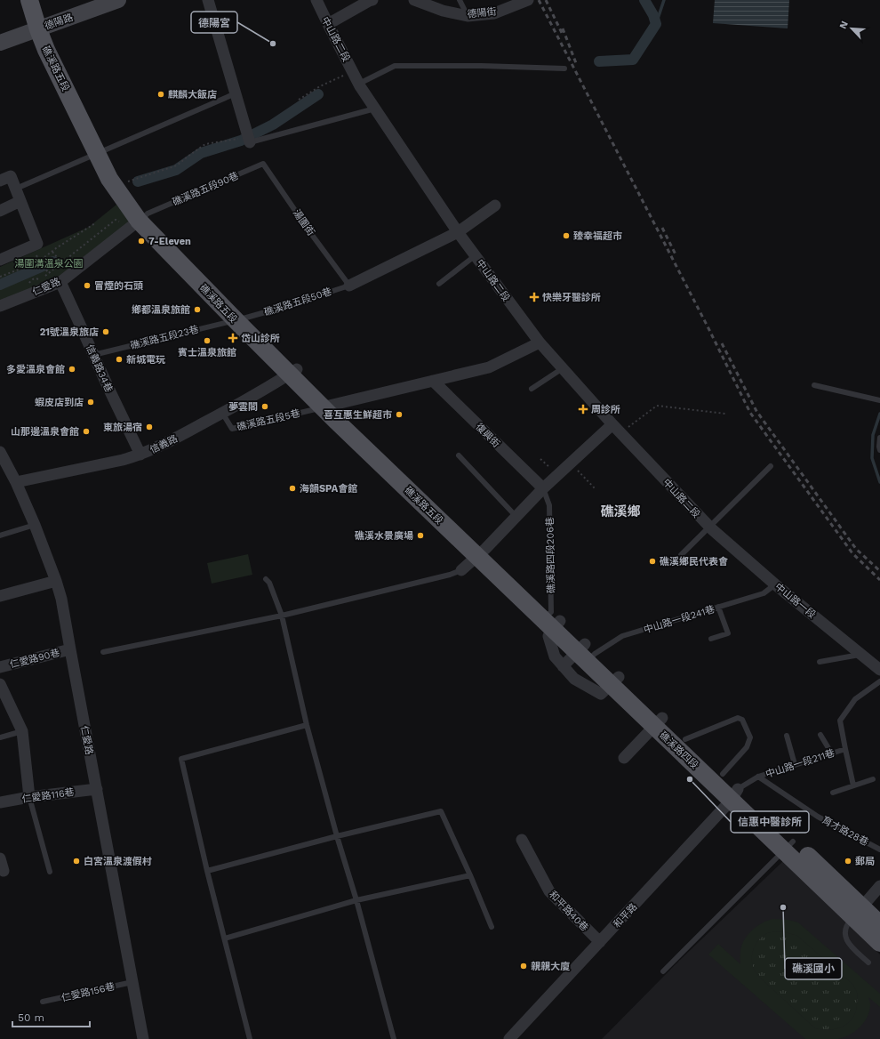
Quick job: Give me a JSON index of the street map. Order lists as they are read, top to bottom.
{
  "streets": {
    "main road": ["礁溪路五段", "礁溪路四段"],
    "street": [
      "德陽街",
      "德陽路",
      "中山路二段",
      "仁愛路",
      "信義路34巷",
      "復興街",
      "信義路",
      "中山路一段",
      "仁愛路90巷",
      "仁愛路116巷",
      "和平路40巷",
      "和平路"
    ],
    "lane": [
      "礁溪路五段90巷",
      "湯圍街",
      "礁溪路五段50巷",
      "礁溪路五段23巷",
      "礁溪路五段5巷",
      "礁溪路四段206巷",
      "中山路一段241巷",
      "中山路一段211巷",
      "育才路28巷",
      "仁愛路156巷"
    ]
  },
  "crossings": [
    ["德陽路", "礁溪路五段"],
    ["中山路二段", "中山路一段"],
    ["礁溪路五段", "礁溪路五段90巷"],
    ["礁溪路五段", "仁愛路"],
    ["礁溪路五段", "礁溪路五段50巷"],
    ["礁溪路五段", "礁溪路五段23巷"],
    ["礁溪路五段", "礁溪路五段5巷"],
    ["礁溪路五段", "信義路"],
    ["礁溪路五段", "礁溪路四段"],
    ["礁溪路五段90巷", "湯圍街"],
    ["礁溪路五段90巷", "仁愛路"],
    ["湯圍街", "礁溪路五段50巷"],
    ["仁愛路", "信義路34巷"],
    ["仁愛路", "信義路"],
    ["仁愛路", "仁愛路90巷"],
    ["仁愛路", "仁愛路116巷"],
    ["仁愛路", "仁愛路156巷"],
    ["礁溪路五段50巷", "礁溪路五段23巷"],
    ["礁溪路五段23巷", "信義路34巷"],
    ["信義路34巷", "信義路"],
    ["礁溪路五段5巷", "信義路"],
    ["復興街", "礁溪路四段206巷"],
    ["礁溪路四段206巷", "礁溪路四段"],
    ["中山路一段", "中山路一段241巷"],
    ["中山路一段241巷", "礁溪路四段"],
    ["礁溪路四段", "中山路一段211巷"],
    ["礁溪路四段", "和平路"],
    ["中山路一段211巷", "育才路28巷"],
    ["中山路一段211巷", "和平路"],
    ["和平路40巷", "和平路"]
  ],
  "districts": ["礁溪鄉"],
  "parks": ["湯圍溝溫泉公園"],
  "places": {
    "other": [
      "德陽宮",
      "麒麟大飯店",
      "臻幸福超市",
      "7-Eleven",
      "冒煙的石頭",
      "鄉都溫泉旅館",
      "21號溫泉旅店",
      "賓士溫泉旅館",
      "新城電玩",
      "多愛溫泉會館",
      "蝦皮店到店",
      "夢雲閣",
      "喜互惠生鮮超市",
      "東旅湯宿",
      "山那邊溫泉會館",
      "海韻SPA會館",
      "礁溪水景廣場",
      "礁溪鄉民代表會",
      "信惠中醫診所",
      "白宮溫泉渡假村",
      "郵局",
      "礁溪國小",
      "親親大廈"
    ],
    "health": ["快樂牙醫診所", "岱山診所", "周診所"]
  },
  "scale_bar": "50 m",
  "north": "top left"
}
